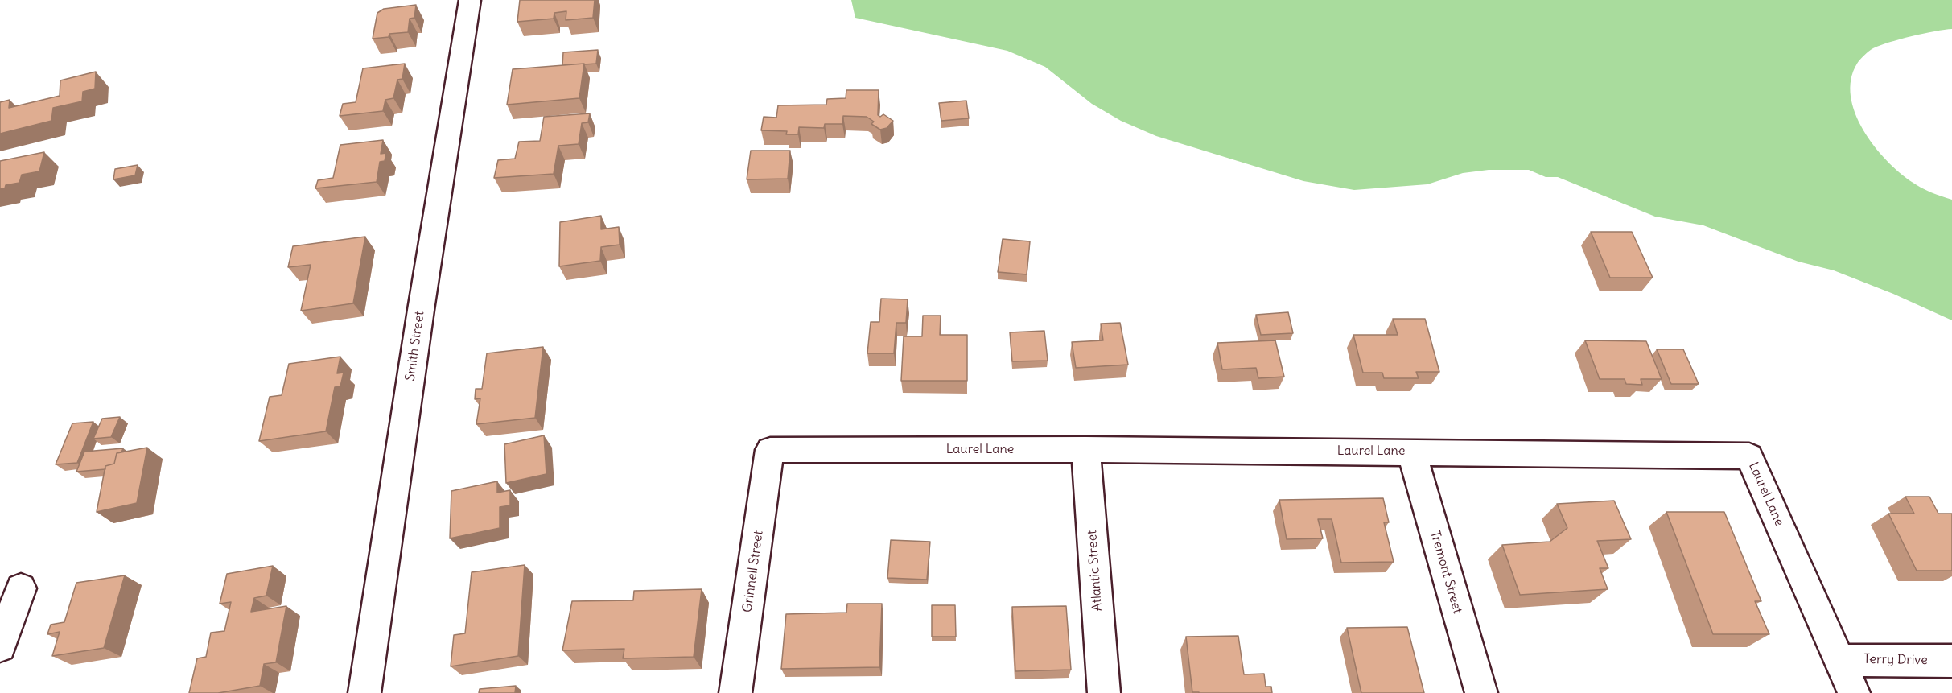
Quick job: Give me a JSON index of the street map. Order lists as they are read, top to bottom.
{
  "streets": {
    "street": [
      "Smith Street",
      "Laurel Lane",
      "Atlantic Street",
      "Grinnell Street",
      "Tremont Street",
      "Terry Drive"
    ]
  },
  "crossings": [
    ["Laurel Lane", "Atlantic Street"],
    ["Laurel Lane", "Grinnell Street"],
    ["Laurel Lane", "Tremont Street"],
    ["Laurel Lane", "Terry Drive"]
  ]
}
